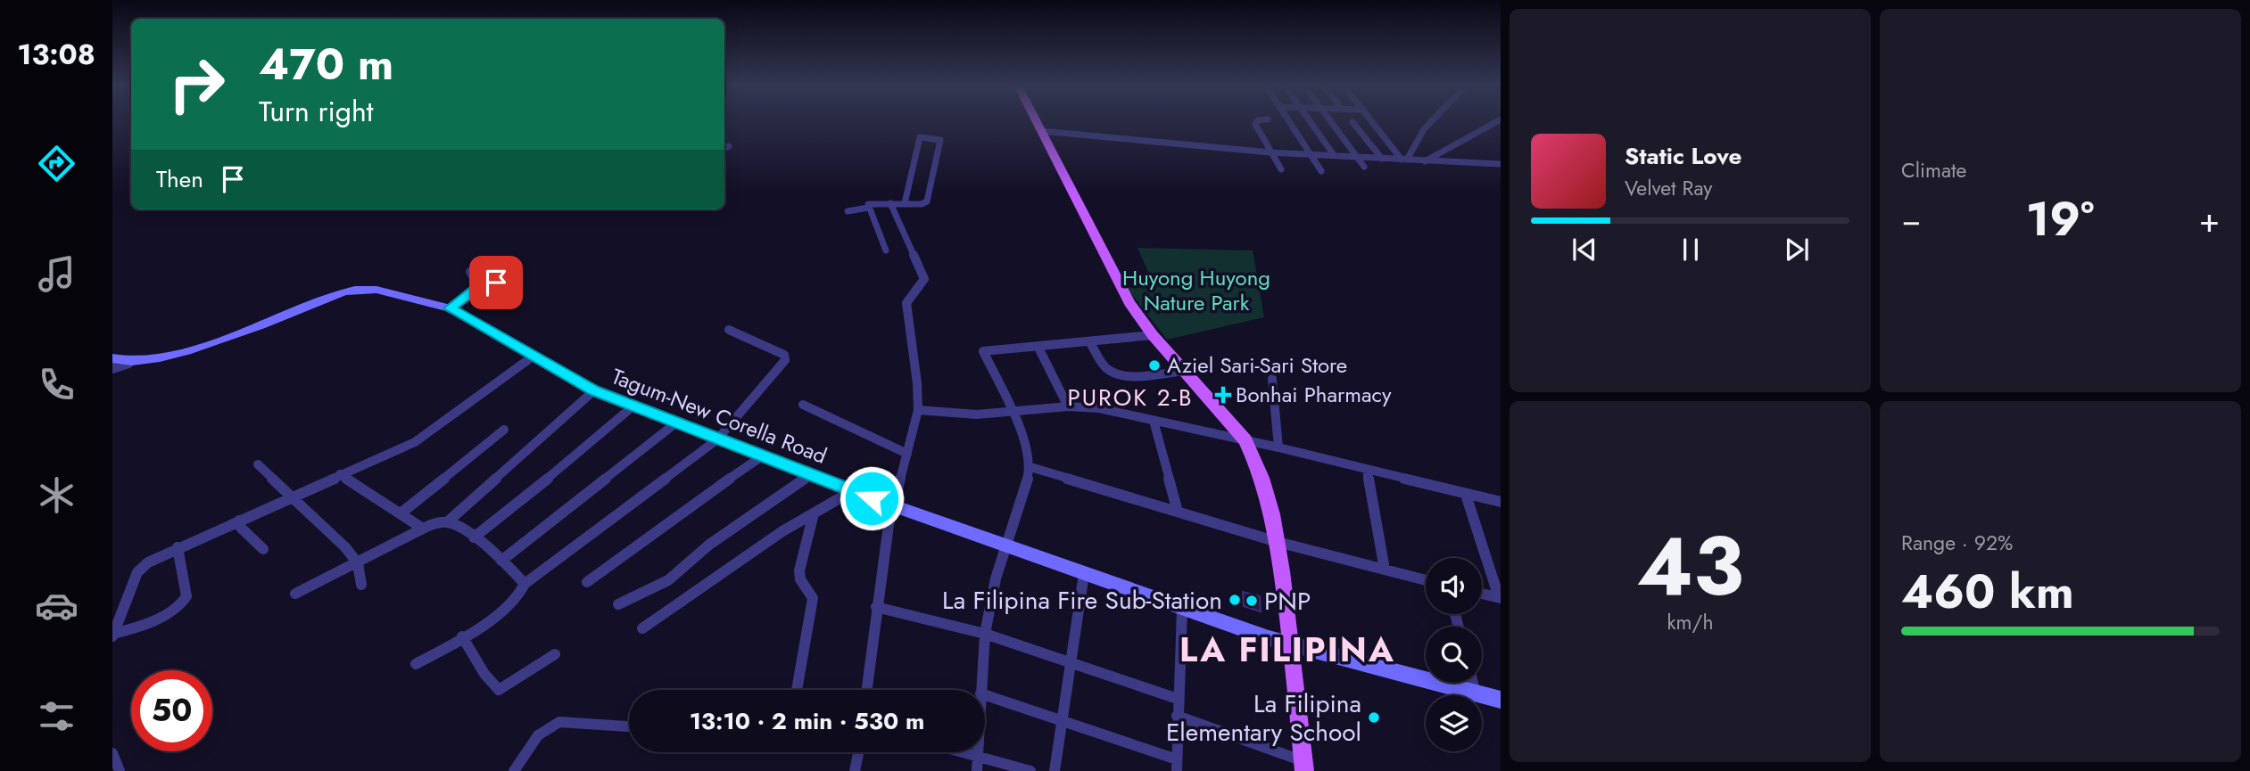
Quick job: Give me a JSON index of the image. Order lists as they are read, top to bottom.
{
  "streets": {
    "main road": ["Tagum-New Corella Road"]
  },
  "districts": ["PUROK 2-B", "LA FILIPINA"],
  "parks": ["Huyong Huyong Nature Park"],
  "places": {
    "other": [
      "Aziel Sari-Sari Store",
      "La Filipina Fire Sub-Station",
      "PNP",
      "La Filipina Elementary School"
    ],
    "health": ["Bonhai Pharmacy"]
  },
  "page": {
    "tabs": "13:08",
    "tile": [
      "Climate",
      ["43", "km/h"],
      ["Range · 92%", "460 km"]
    ],
    "turn": ["470 m", "Turn right"],
    "song": ["Static Love", "Velvet Ray"],
    "then": "Then",
    "heat": ["−", "19°", "+"],
    "limit": "50",
    "trip": "13:10 · 2 min · 530 m"
  }
}
